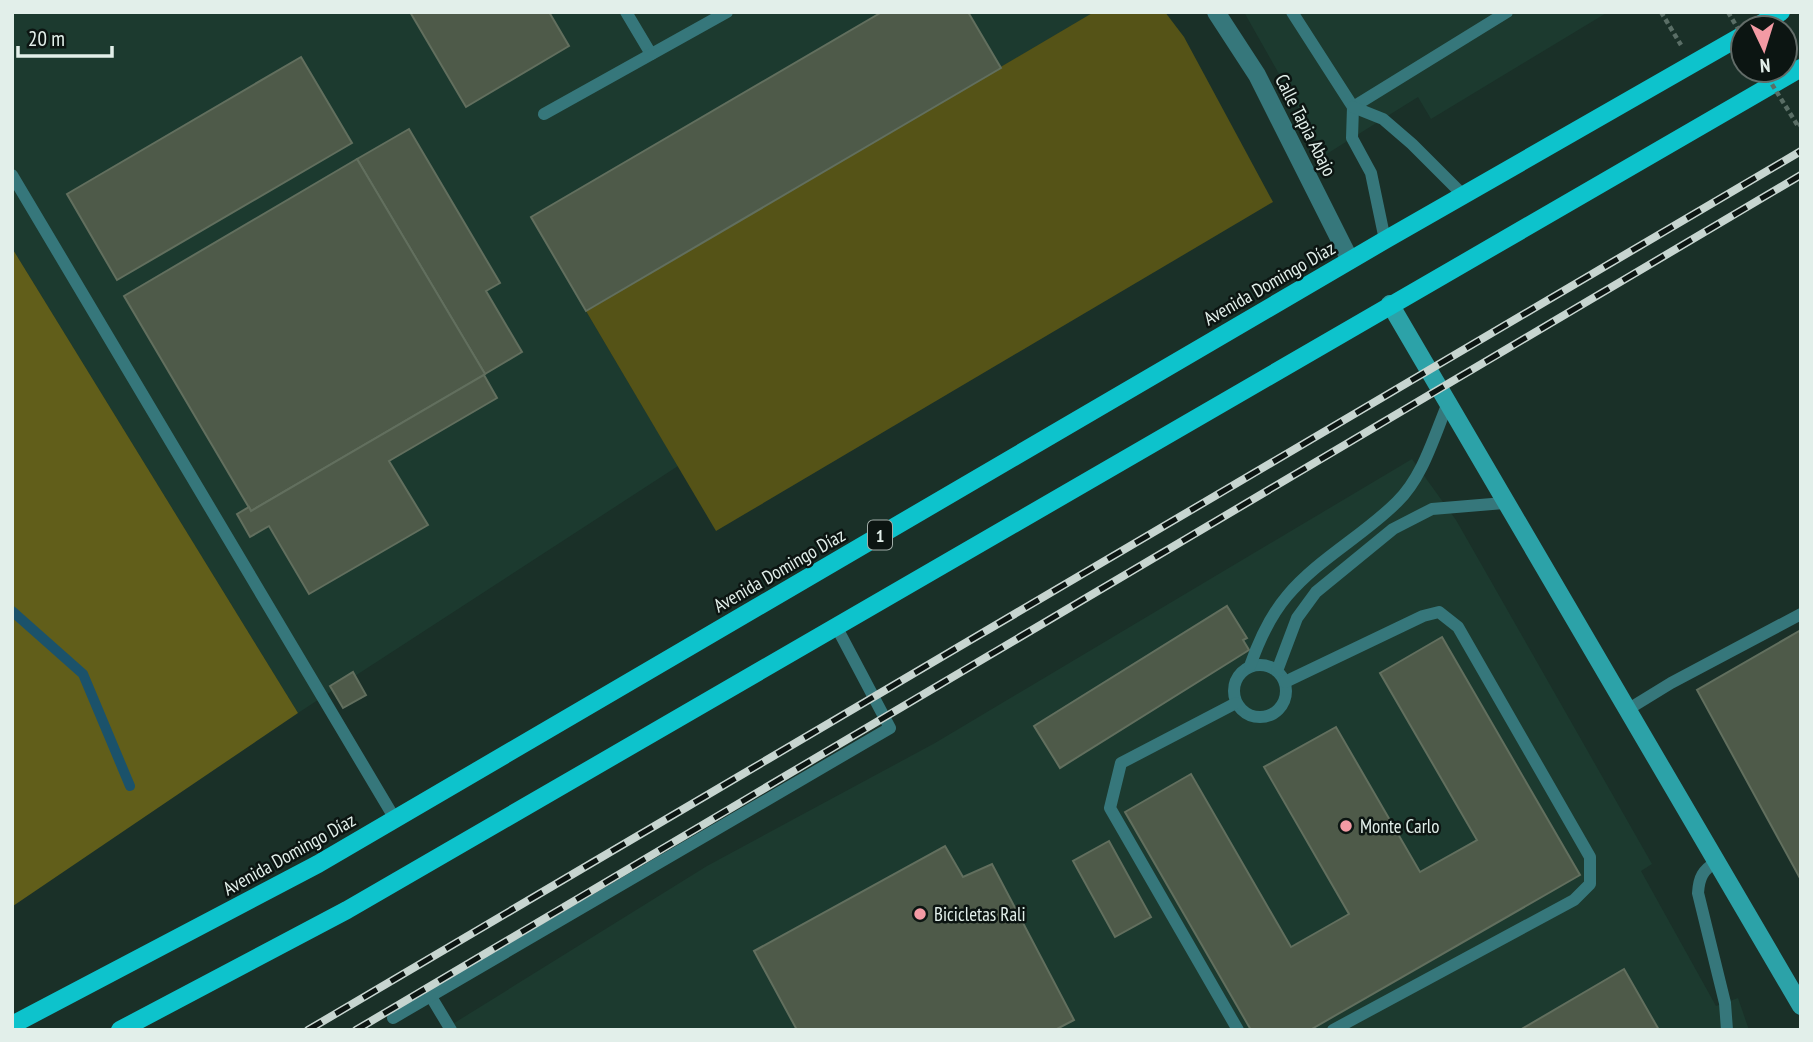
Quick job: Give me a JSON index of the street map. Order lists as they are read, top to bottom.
{
  "streets": {
    "main road": ["Avenida Domingo Díaz", "1"],
    "street": ["Calle Tapia Abajo"]
  },
  "crossings": [
    ["Calle Tapia Abajo", "Avenida Domingo Díaz"]
  ],
  "places": ["Monte Carlo", "Bicicletas Rali"],
  "scale_bar": "20 m",
  "north": "bottom"
}
